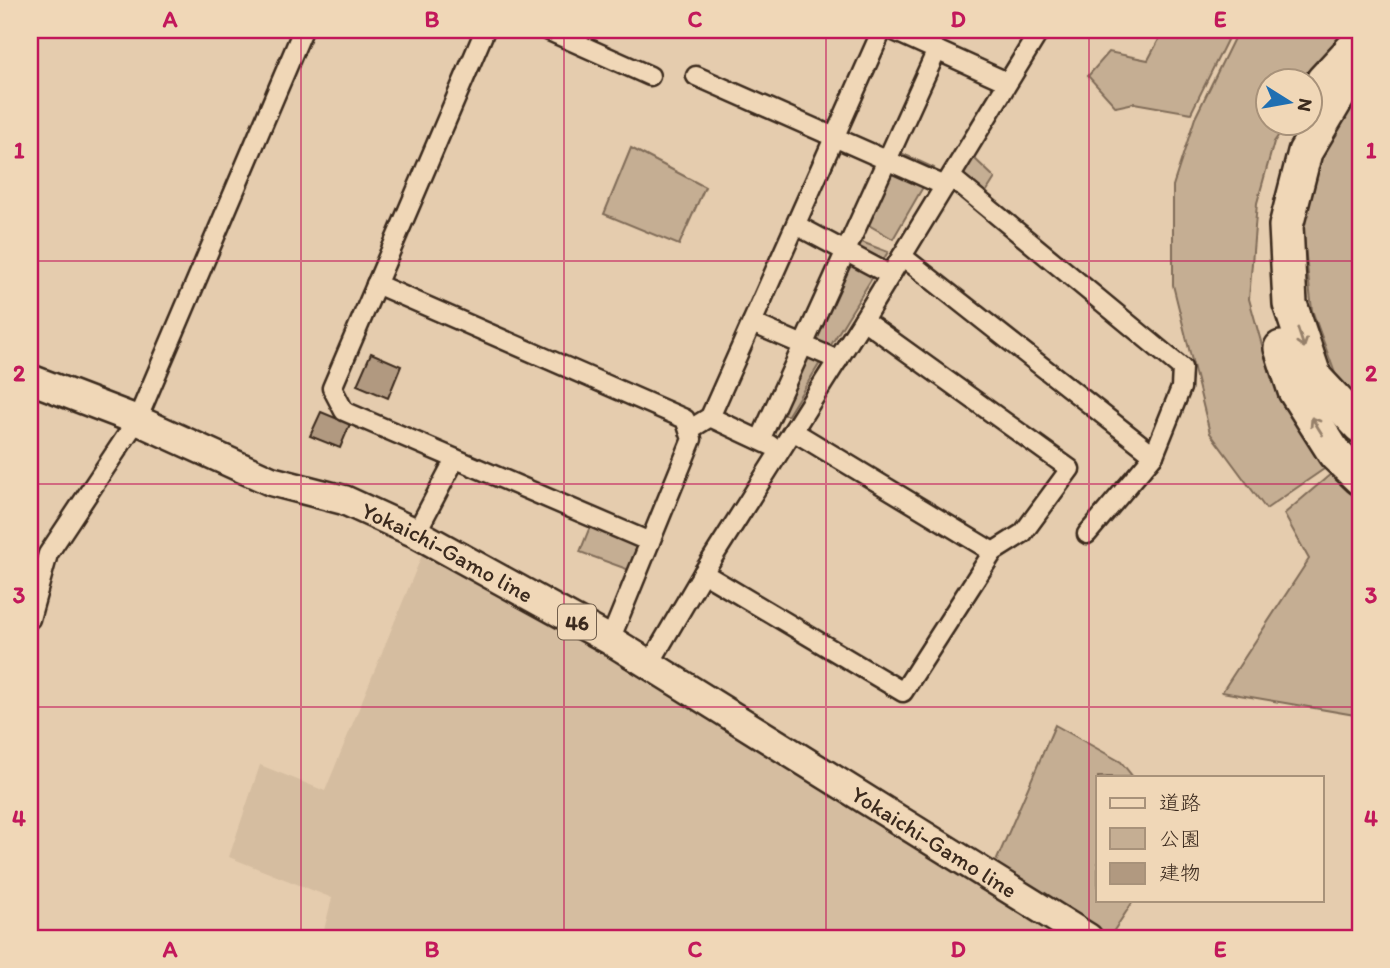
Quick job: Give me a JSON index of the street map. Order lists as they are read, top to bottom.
{
  "streets": {
    "main road": ["Yokaichi-Gamo line", "46"]
  },
  "legend": ["道路", "公園", "建物"],
  "north": "right",
  "grid": {
    "columns": [
      "A",
      "B",
      "C",
      "D",
      "E"
    ],
    "rows": [
      "1",
      "2",
      "3",
      "4"
    ]
  }
}
